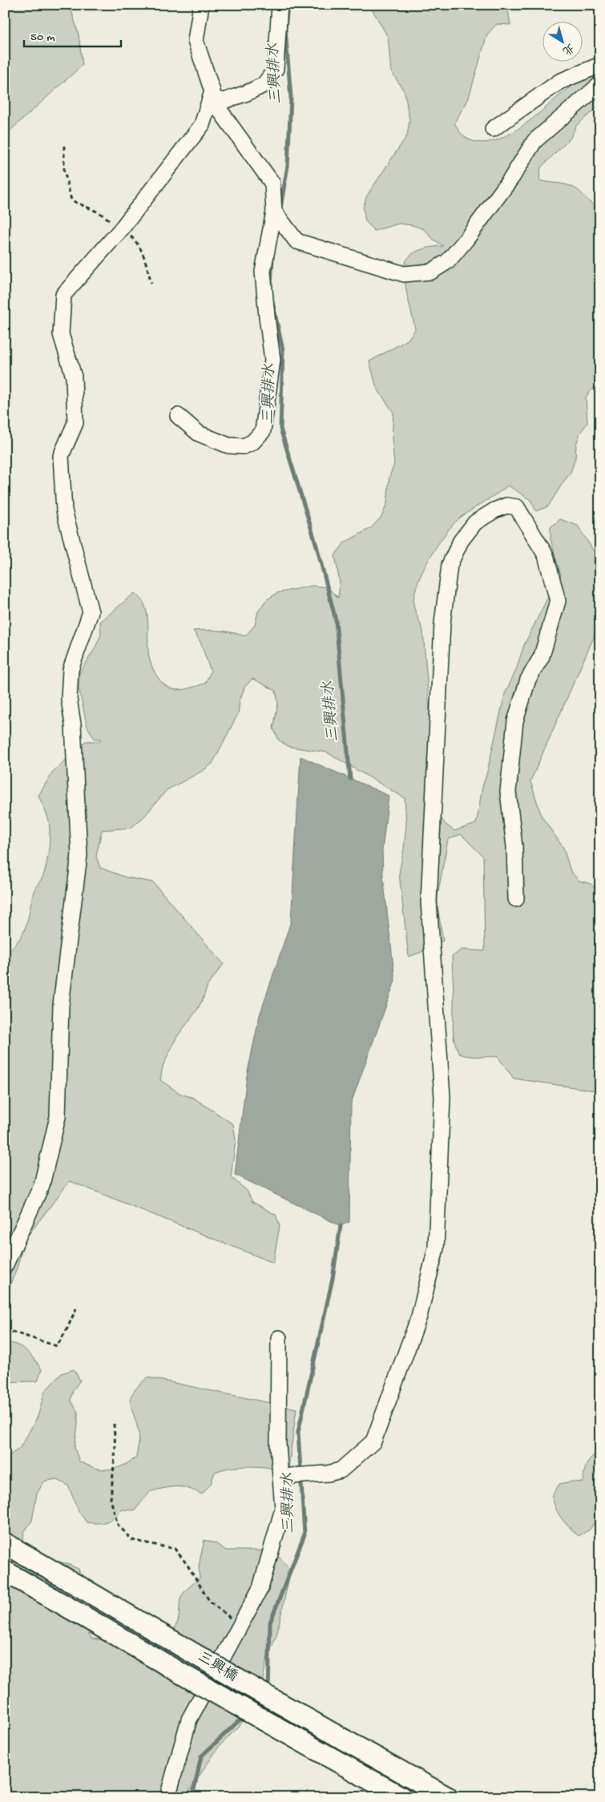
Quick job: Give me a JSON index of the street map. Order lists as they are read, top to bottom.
{
  "streets": {
    "main road": ["三興橋"]
  },
  "water": ["三興排水"],
  "scale_bar": "50 m",
  "north": "bottom right"
}
